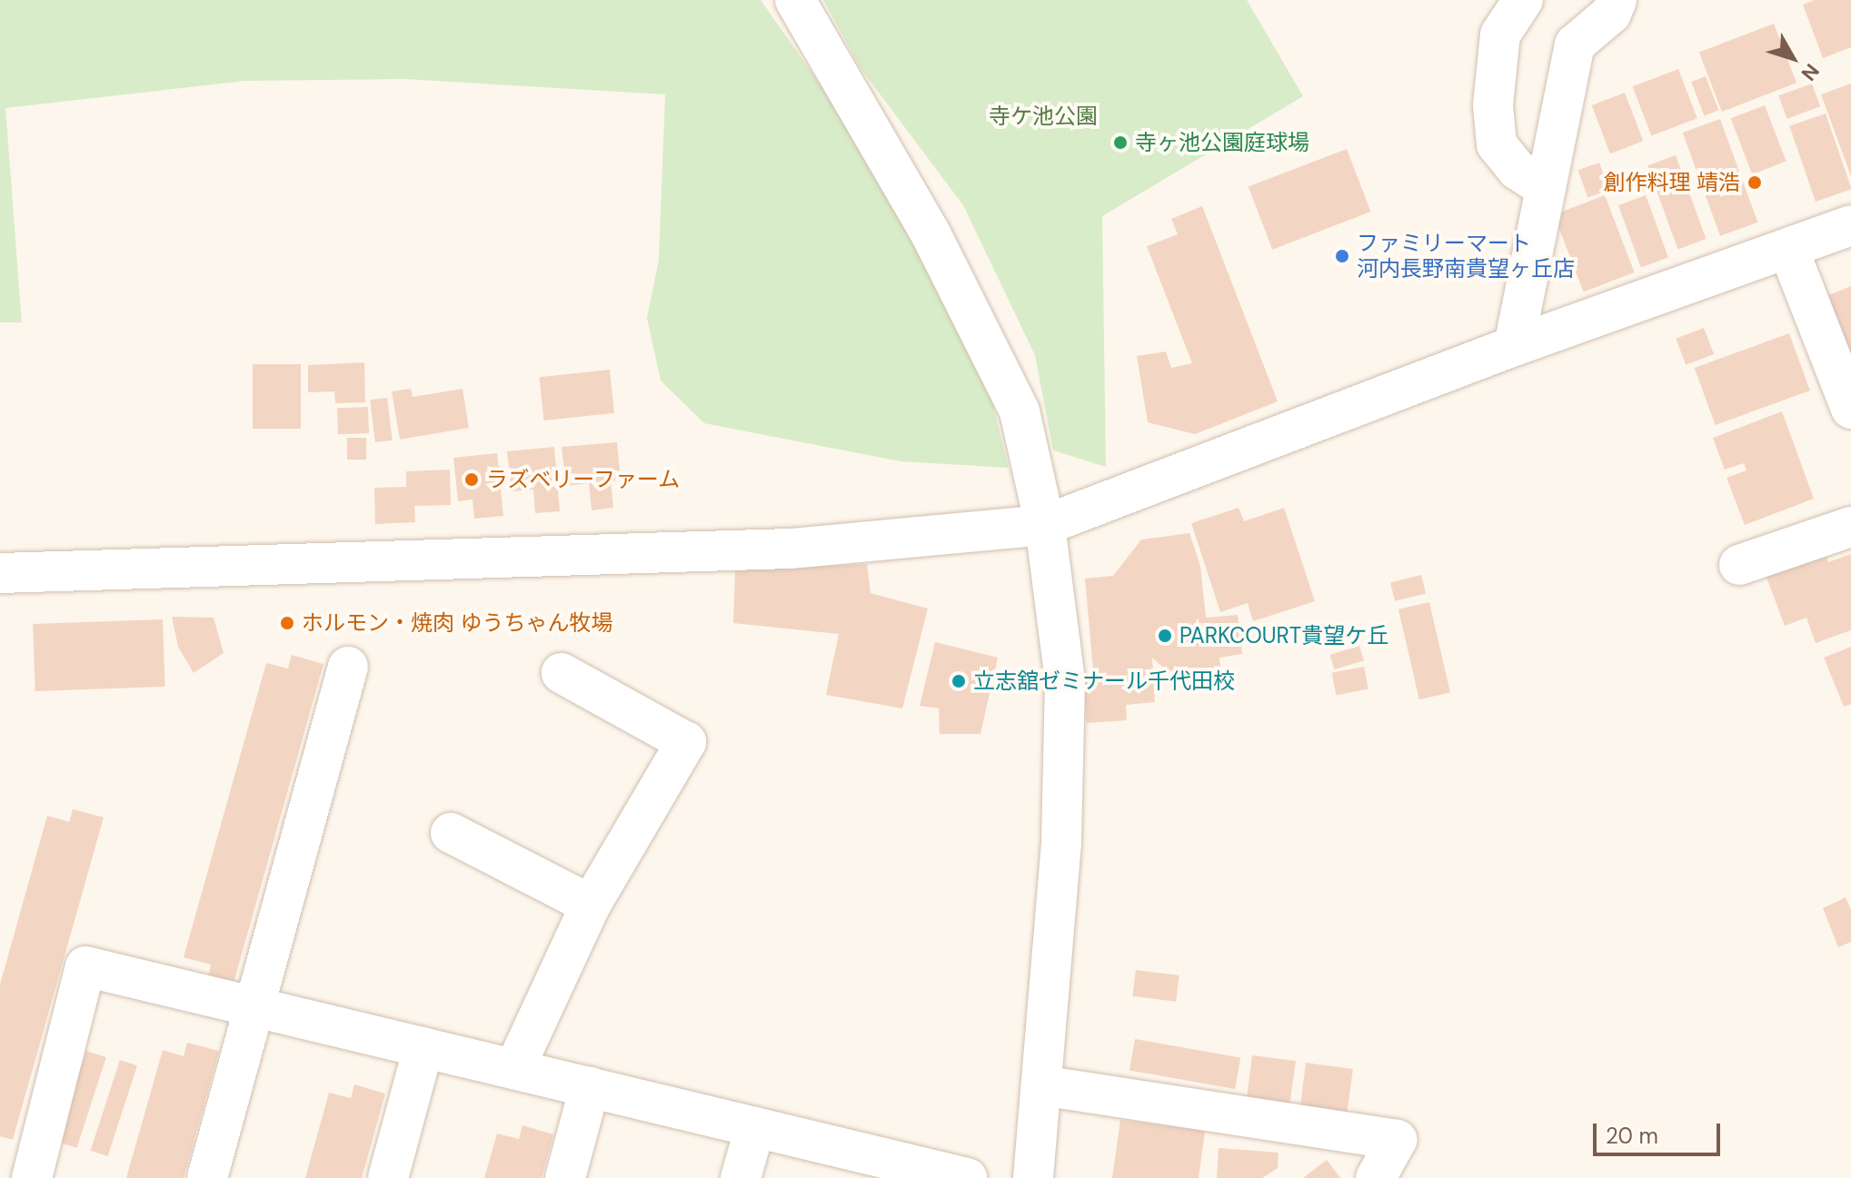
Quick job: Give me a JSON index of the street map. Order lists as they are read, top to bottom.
{
  "parks": ["寺ケ池公園"],
  "places": [
    "寺ヶ池公園庭球場",
    "創作料理 靖浩",
    "ファミリーマート 河内長野南貴望ヶ丘店",
    "ラズベリーファーム",
    "ホルモン・焼肉 ゆうちゃん牧場",
    "PARKCOURT貴望ケ丘",
    "立志舘ゼミナール千代田校"
  ],
  "scale_bar": "20 m",
  "north": "bottom right"
}
